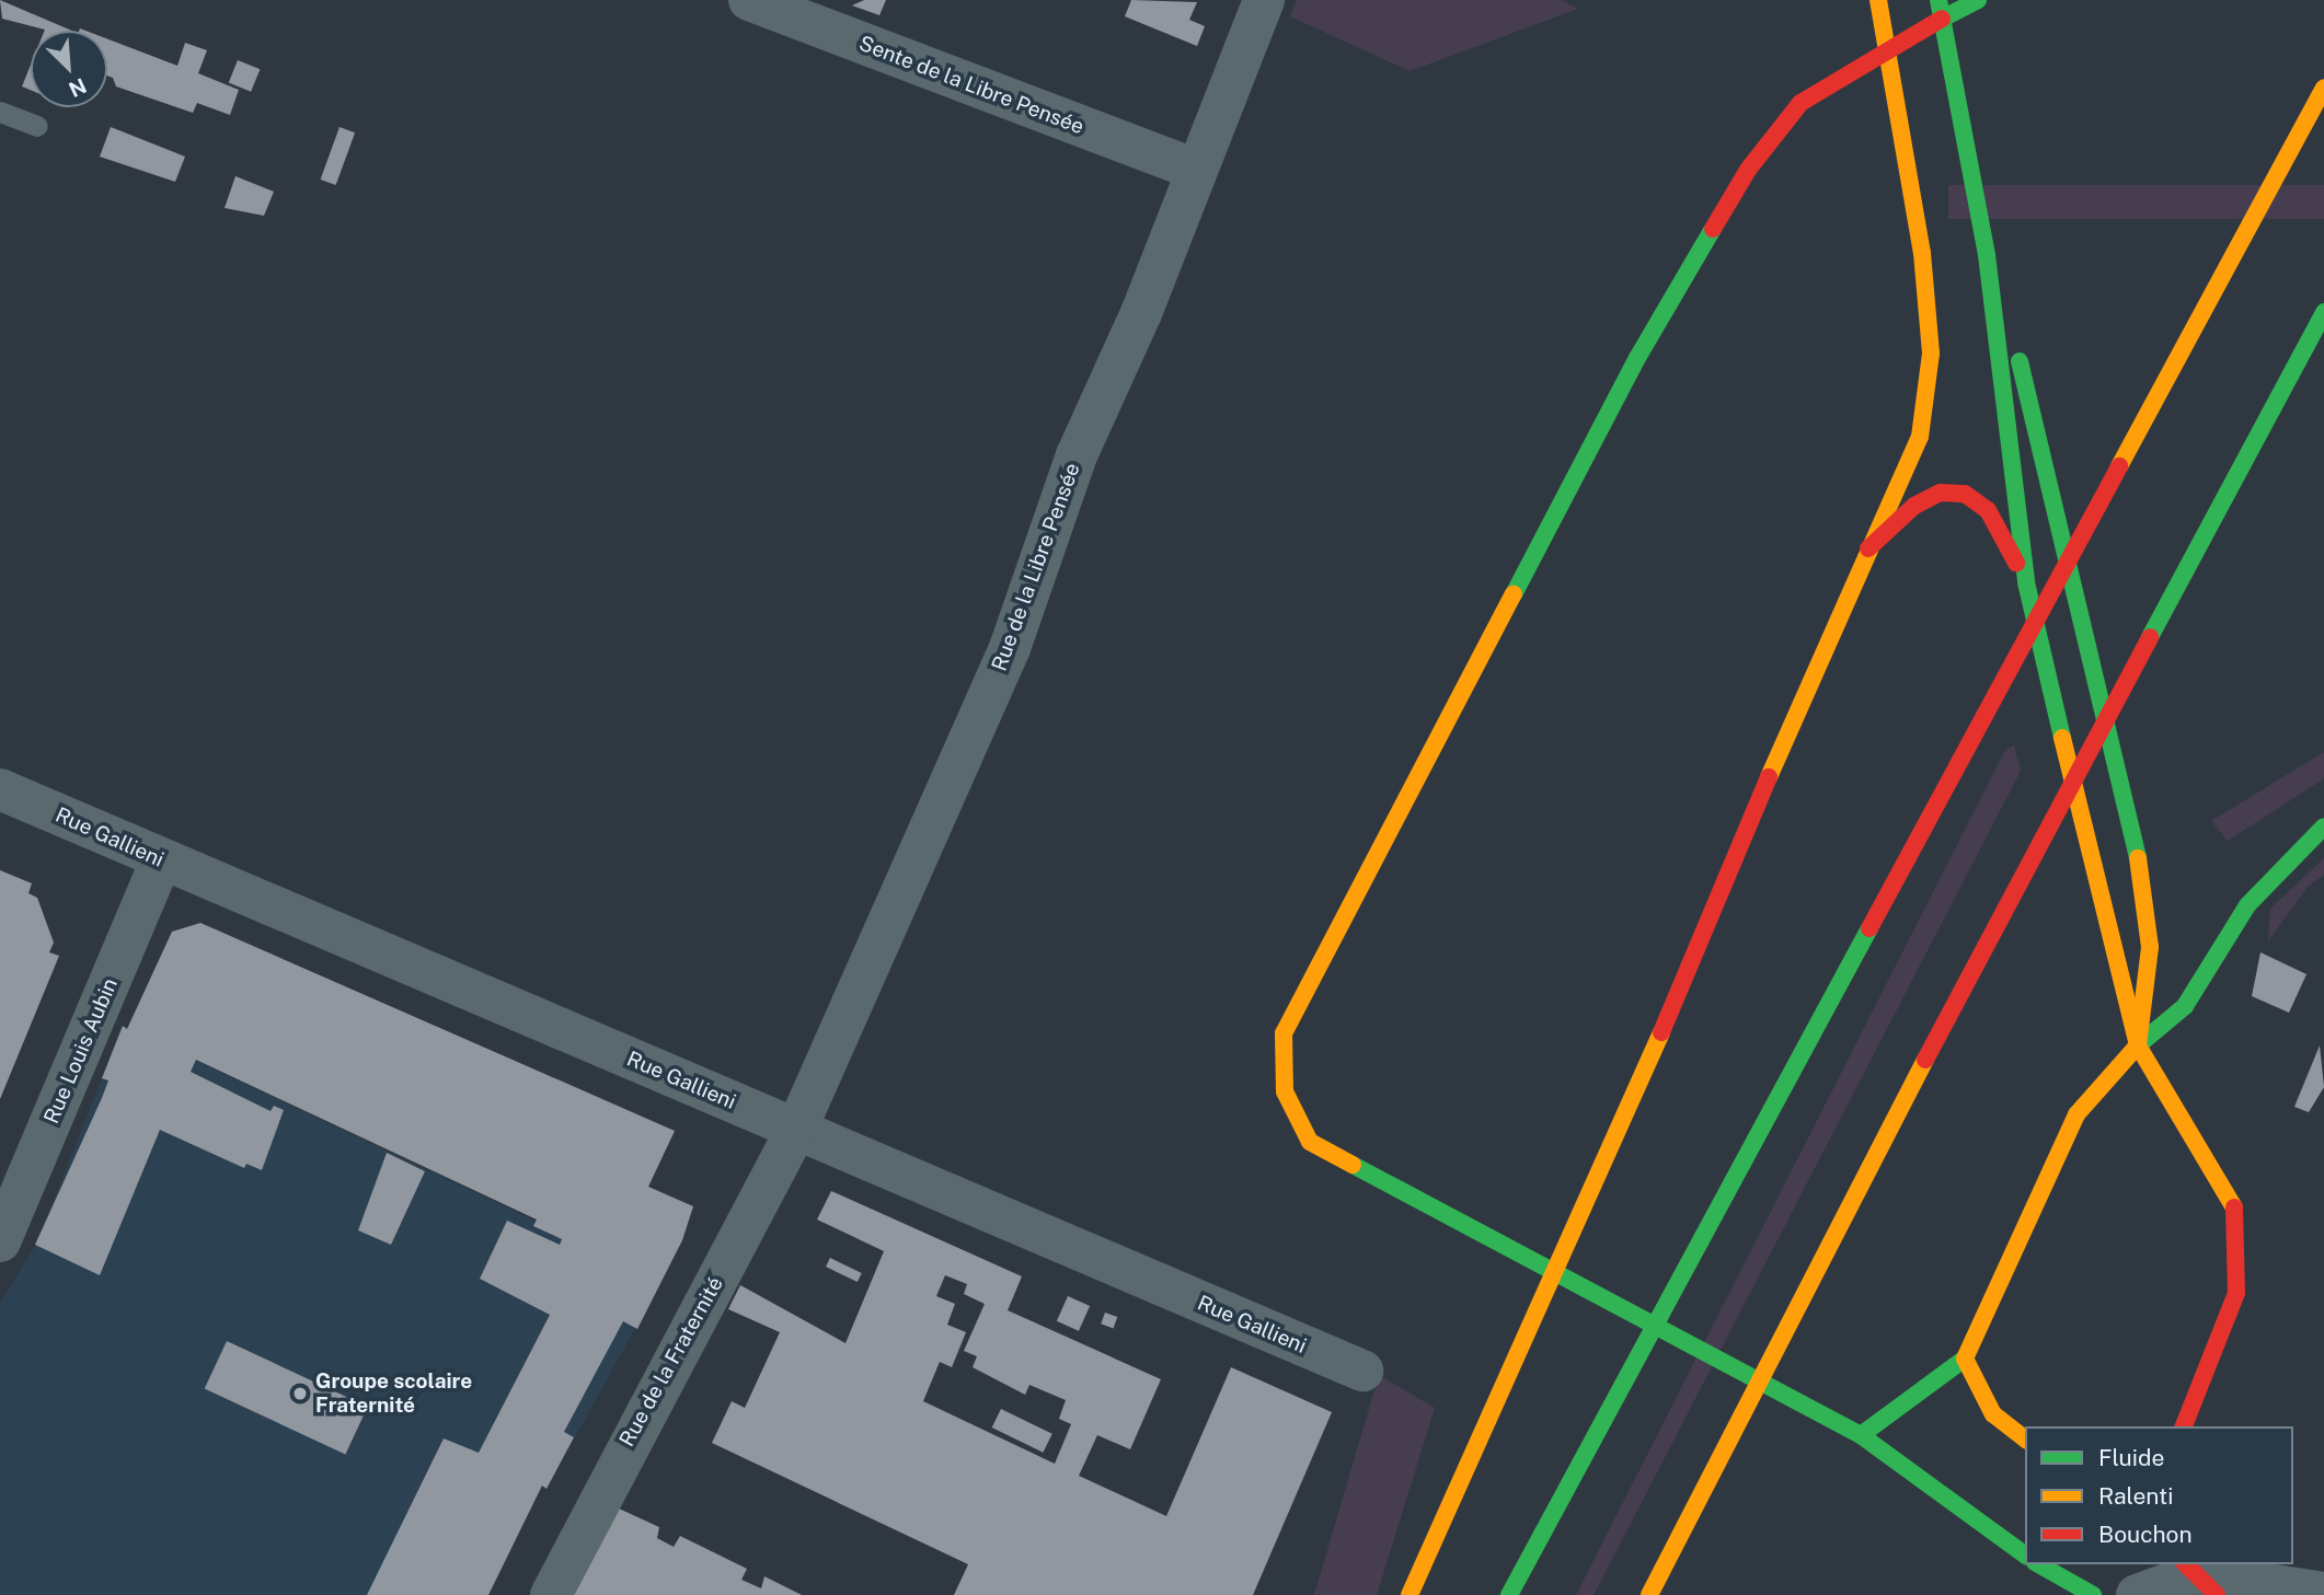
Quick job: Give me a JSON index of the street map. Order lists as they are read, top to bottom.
{
  "streets": {
    "street": [
      "Sente de la Libre Pensée",
      "Rue de la Libre Pensée",
      "Rue Gallieni",
      "Rue Louis Aubin",
      "Rue de la Fraternité"
    ]
  },
  "crossings": [
    ["Sente de la Libre Pensée", "Rue de la Libre Pensée"],
    ["Rue de la Libre Pensée", "Rue Gallieni"],
    ["Rue de la Libre Pensée", "Rue de la Fraternité"],
    ["Rue Gallieni", "Rue Louis Aubin"],
    ["Rue Gallieni", "Rue de la Fraternité"]
  ],
  "places": ["Groupe scolaire Fraternité"],
  "legend": ["Fluide", "Ralenti", "Bouchon"],
  "north": "bottom right"
}
